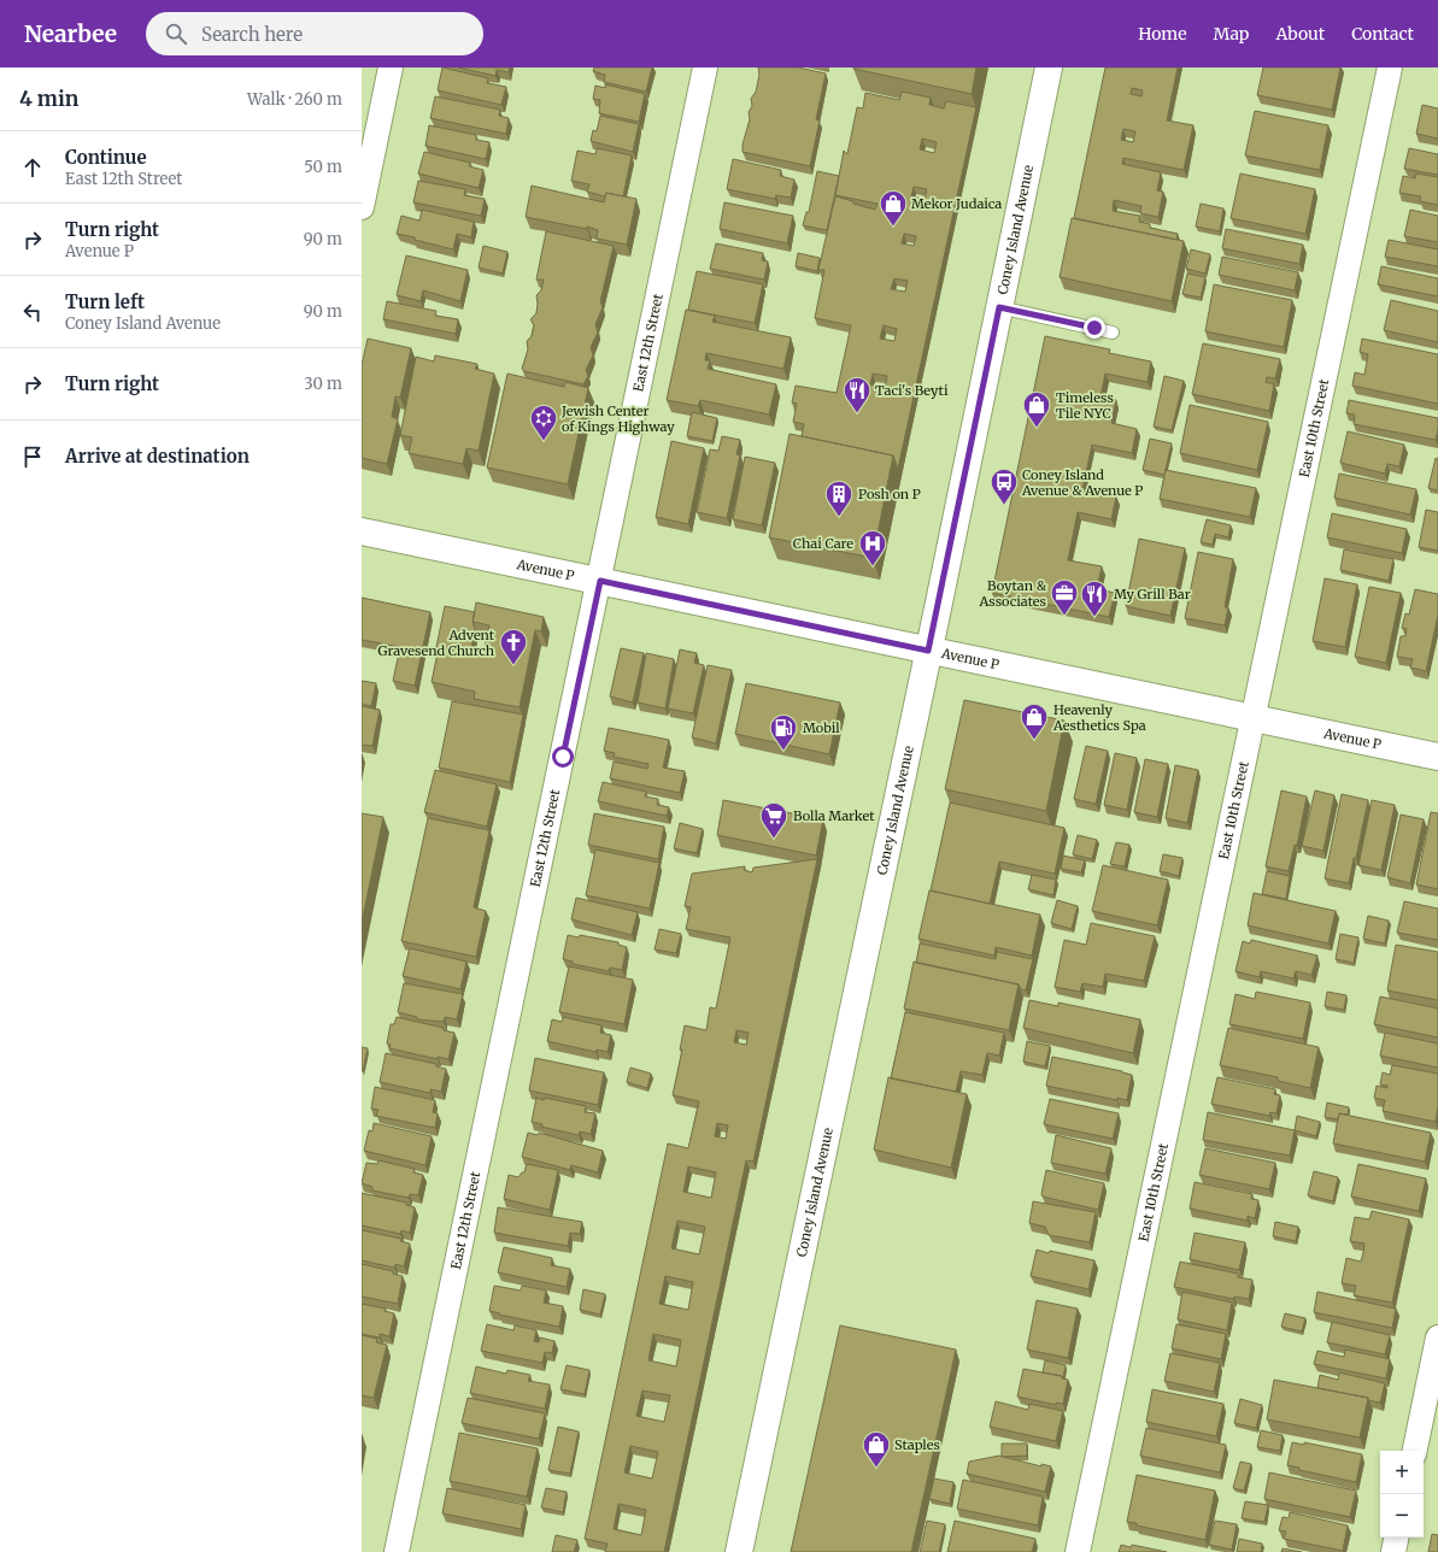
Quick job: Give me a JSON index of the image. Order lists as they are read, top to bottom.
{
  "streets": {
    "main road": ["Coney Island Avenue", "Avenue P"],
    "street": ["East 12th Street", "East 10th Street"]
  },
  "crossings": [
    ["Coney Island Avenue", "Avenue P"],
    ["East 12th Street", "Avenue P"],
    ["East 10th Street", "Avenue P"]
  ],
  "places": {
    "shop": [
      "Mekor Judaica",
      "Timeless Tile NYC",
      "Heavenly Aesthetics Spa",
      "Staples"
    ],
    "restaurant": ["Taci's Beyti", "My Grill Bar"],
    "synagogue": ["Jewish Center of Kings Highway"],
    "bus stop": ["Coney Island Avenue & Avenue P"],
    "building": ["Posh on P"],
    "hospital": ["Chai Care"],
    "office": ["Boytan & Associates"],
    "church": ["Advent Gravesend Church"],
    "fuel station": ["Mobil"],
    "supermarket": ["Bolla Market"]
  },
  "page": {
    "header": "Nearbee",
    "search": "Search here",
    "nav": [
      "Home",
      "Map",
      "About",
      "Contact"
    ],
    "heading": ["4 min", "Walk · 260 m"],
    "list": [
      ["Continue", "East 12th Street", "50 m"],
      ["Turn right", "Avenue P", "90 m"],
      ["Turn left", "Coney Island Avenue", "90 m"],
      ["Turn right", "30 m"],
      "Arrive at destination"
    ],
    "map_buttons": ["+", "−"]
  }
}
